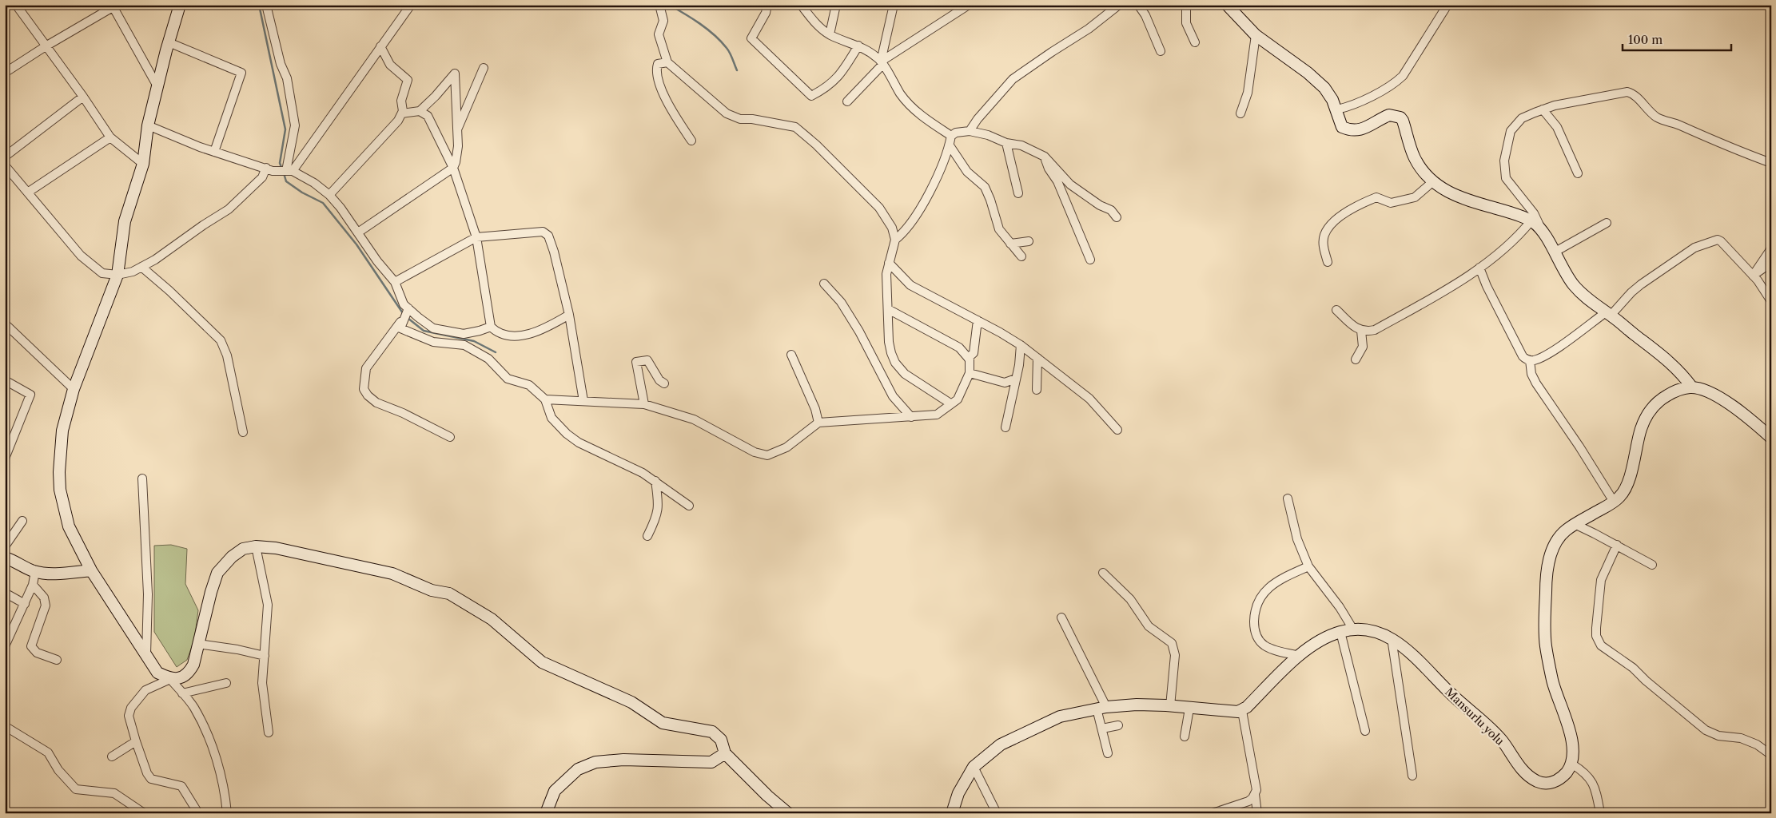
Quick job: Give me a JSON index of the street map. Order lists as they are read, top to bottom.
{
  "streets": {
    "street": ["Mansurlu yolu"]
  },
  "scale_bar": "100 m"
}
